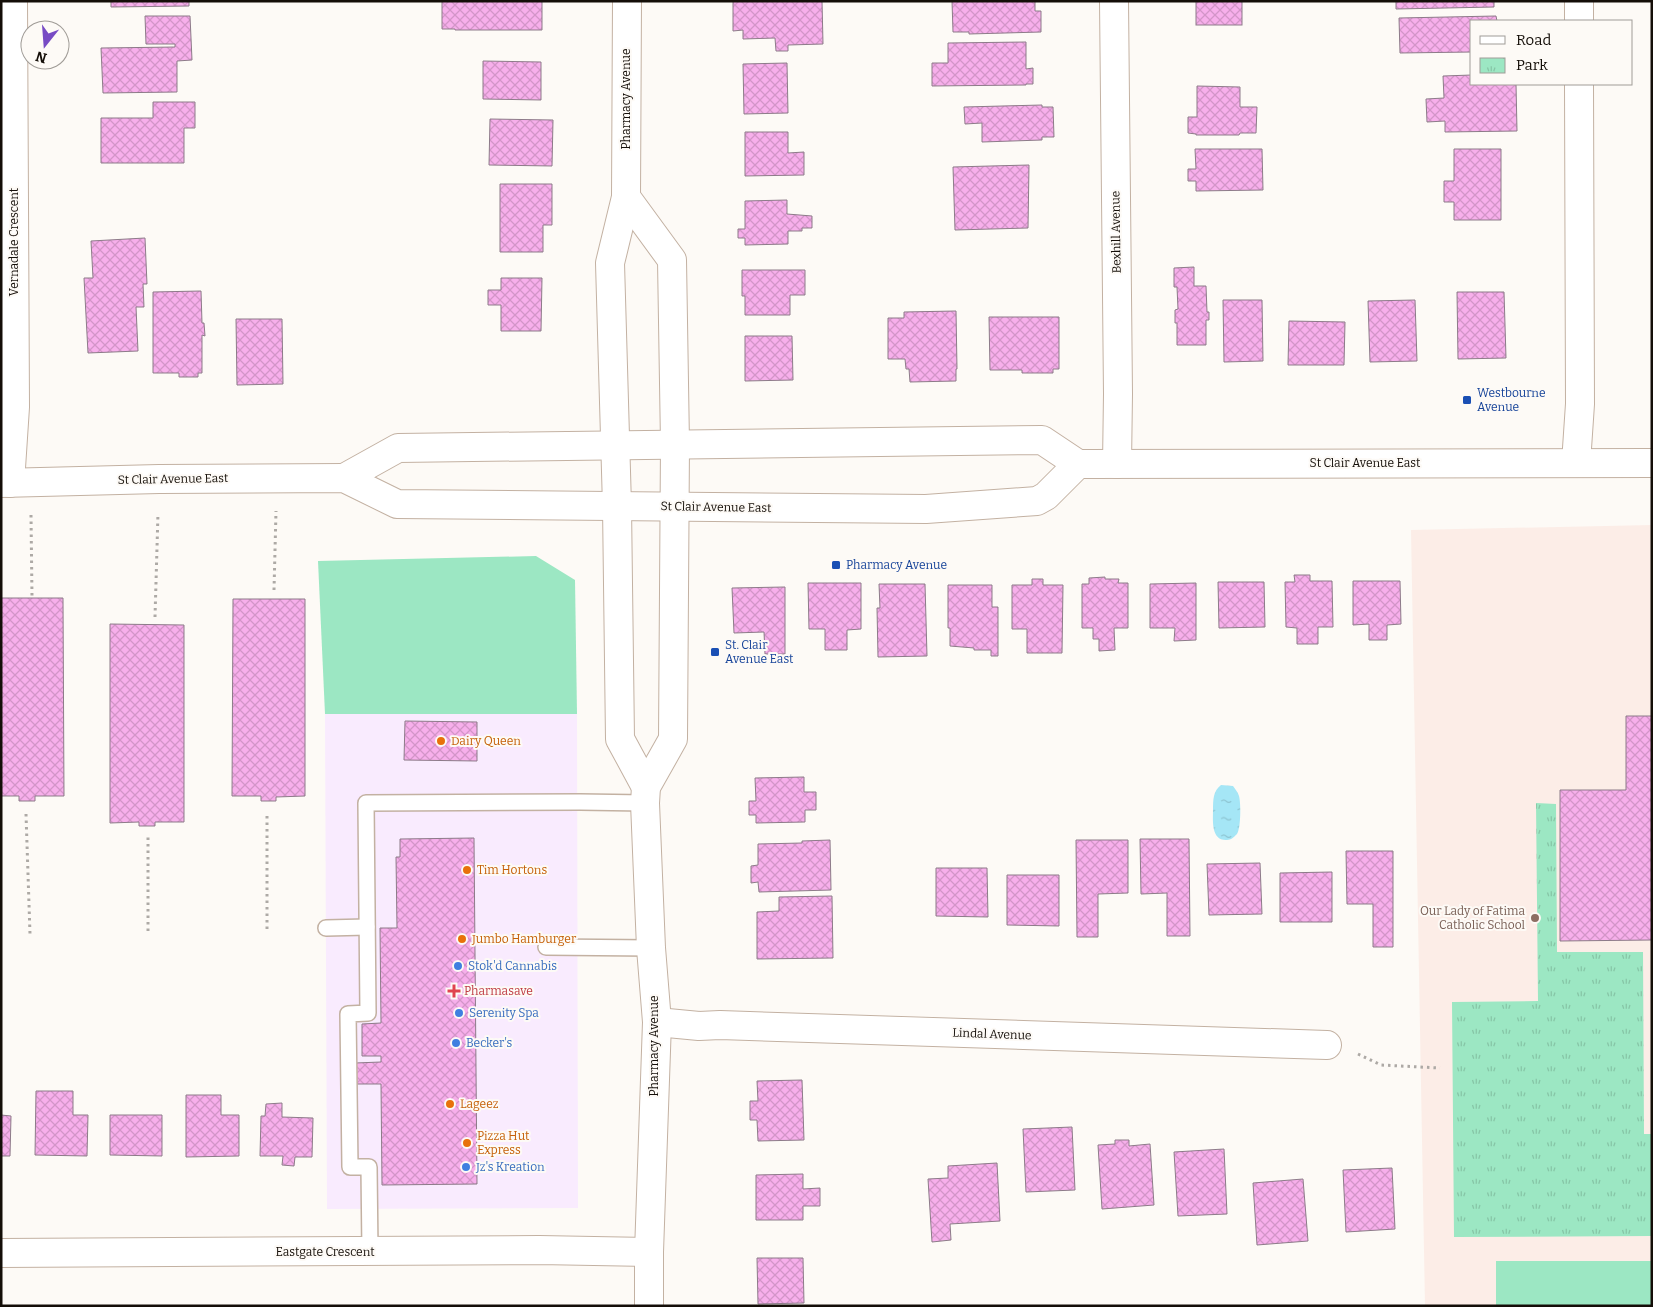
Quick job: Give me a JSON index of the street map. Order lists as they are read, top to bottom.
{
  "streets": {
    "street": [
      "Pharmacy Avenue",
      "Bexhill Avenue",
      "Vernadale Crescent",
      "St Clair Avenue East",
      "Lindal Avenue",
      "Eastgate Crescent"
    ]
  },
  "crossings": [
    ["Pharmacy Avenue", "St Clair Avenue East"],
    ["Pharmacy Avenue", "Lindal Avenue"],
    ["Pharmacy Avenue", "Eastgate Crescent"],
    ["Bexhill Avenue", "St Clair Avenue East"],
    ["Vernadale Crescent", "St Clair Avenue East"]
  ],
  "places": {
    "transit": ["Westbourne Avenue", "Pharmacy Avenue", "St. Clair Avenue East"],
    "other": [
      "Dairy Queen",
      "Tim Hortons",
      "Our Lady of Fatima Catholic School",
      "Jumbo Hamburger",
      "Stok'd Cannabis",
      "Serenity Spa",
      "Becker's",
      "Lageez",
      "Pizza Hut Express",
      "Jz's Kreation"
    ],
    "health": ["Pharmasave"]
  },
  "legend": ["Road", "Park"],
  "north": "bottom"
}
